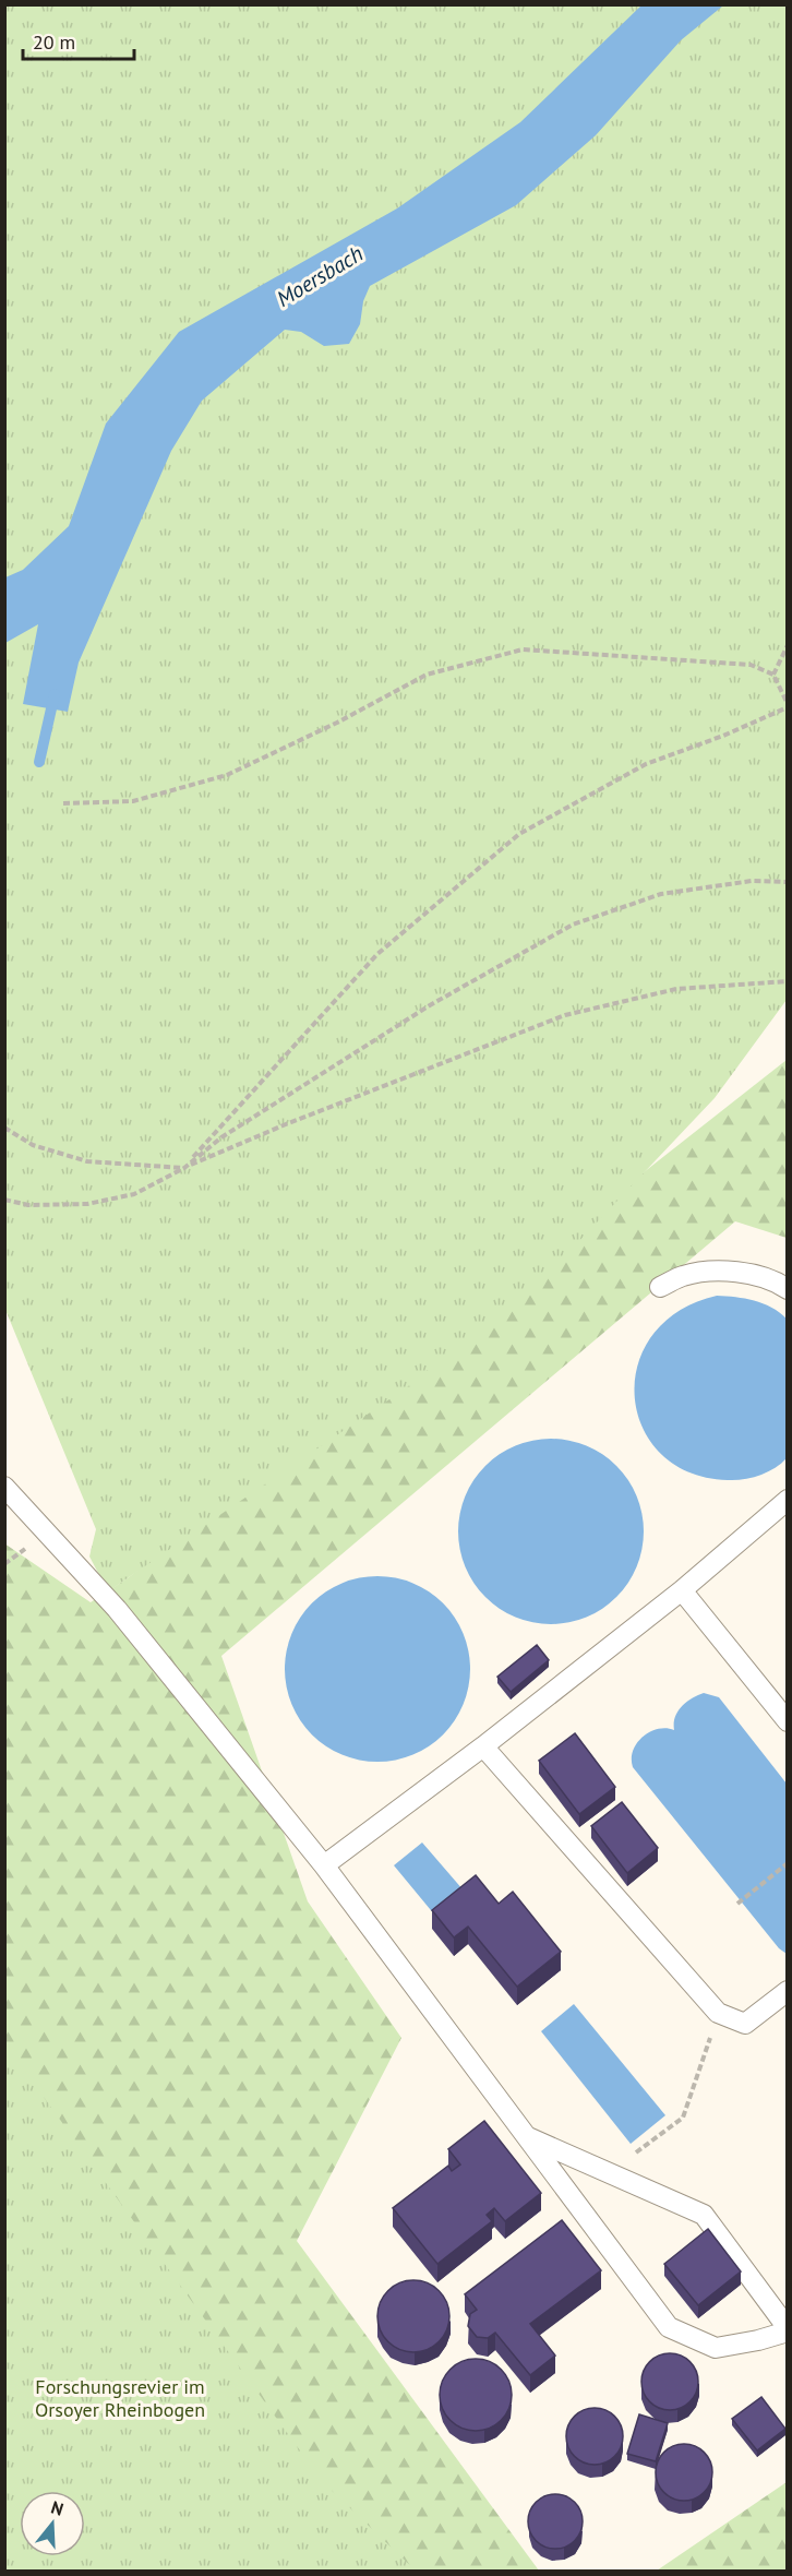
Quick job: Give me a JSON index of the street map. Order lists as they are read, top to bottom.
{
  "water": ["Moersbach"],
  "parks": ["Forschungsrevier im Orsoyer Rheinbogen"],
  "scale_bar": "20 m",
  "north": "top"
}
